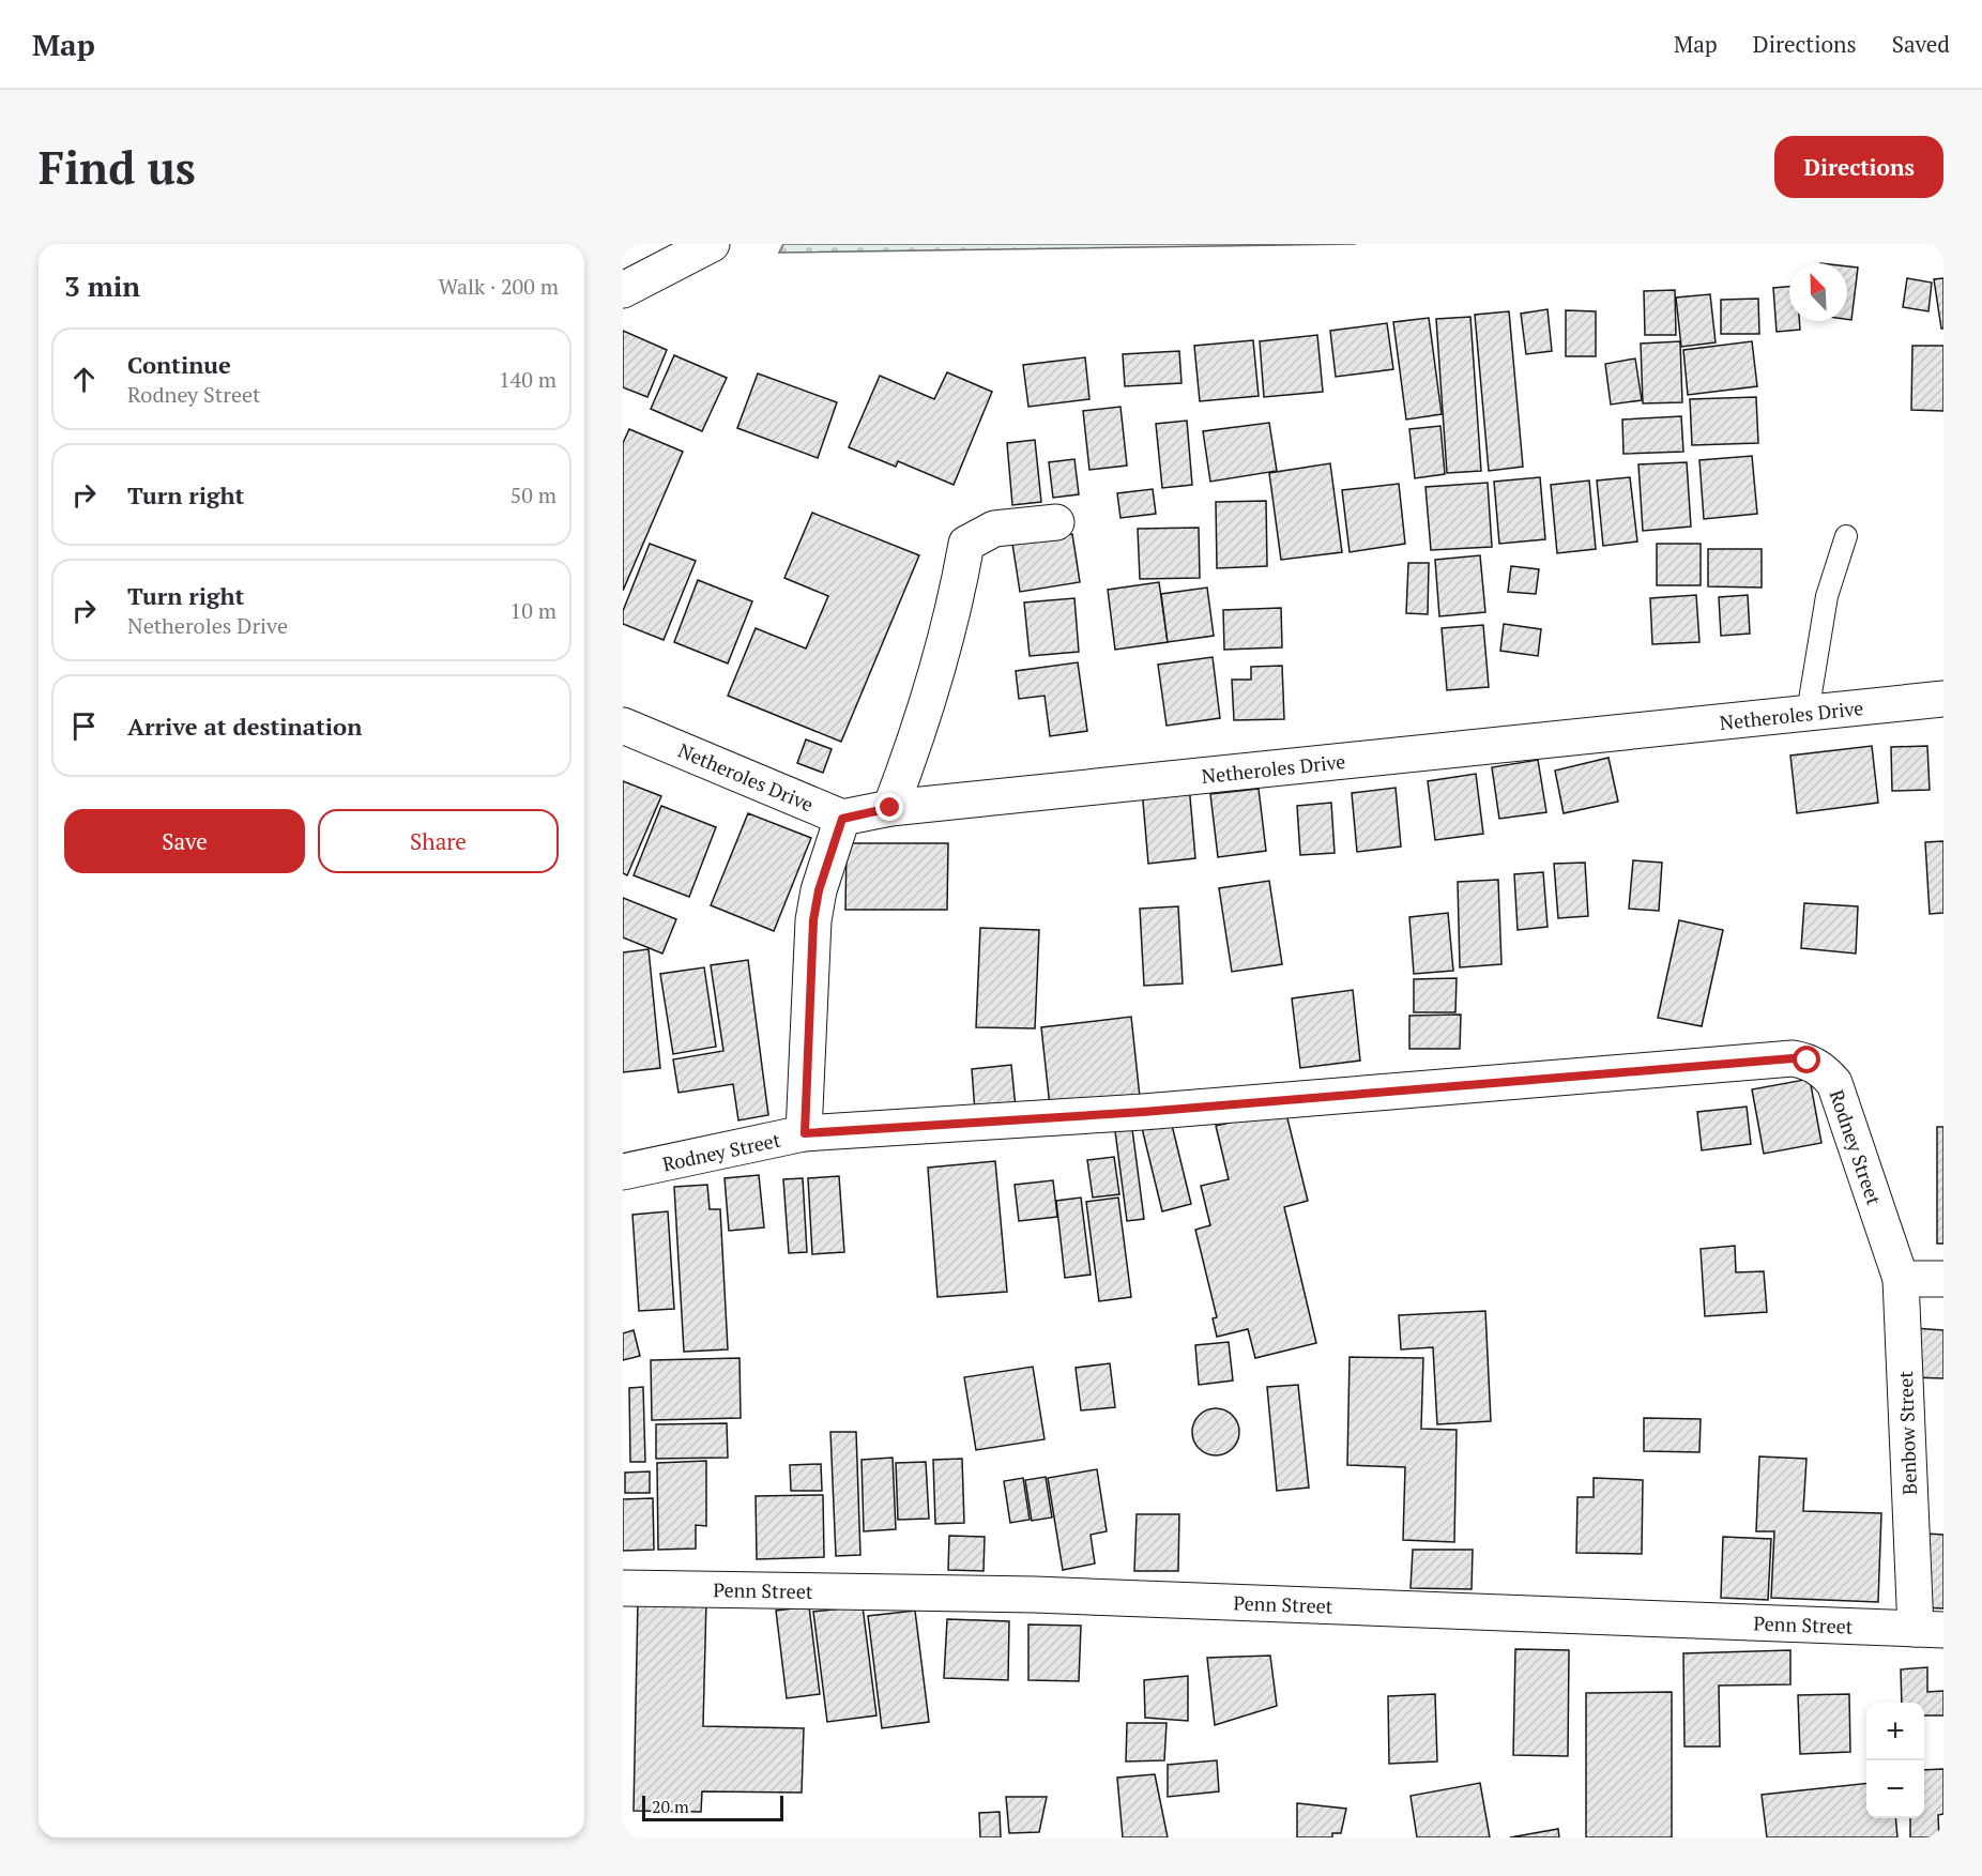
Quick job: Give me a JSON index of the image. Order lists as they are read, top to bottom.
{
  "streets": {
    "street": [
      "Netheroles Drive",
      "Rodney Street",
      "Benbow Street",
      "Penn Street"
    ]
  },
  "crossings": [
    ["Rodney Street", "Benbow Street"],
    ["Benbow Street", "Penn Street"]
  ],
  "scale_bar": "20 m",
  "north": "top left",
  "page": {
    "header": "Map",
    "nav": ["Map", "Directions", "Saved"],
    "buttons": [
      "Directions",
      ["Save", "Share"]
    ],
    "title": "Find us",
    "heading": ["3 min", "Walk · 200 m"],
    "list": [
      ["Continue", "Rodney Street", "140 m"],
      ["Turn right", "50 m"],
      ["Turn right", "Netheroles Drive", "10 m"],
      "Arrive at destination"
    ],
    "map_buttons": ["+", "−"],
    "scale": "20 m"
  }
}
